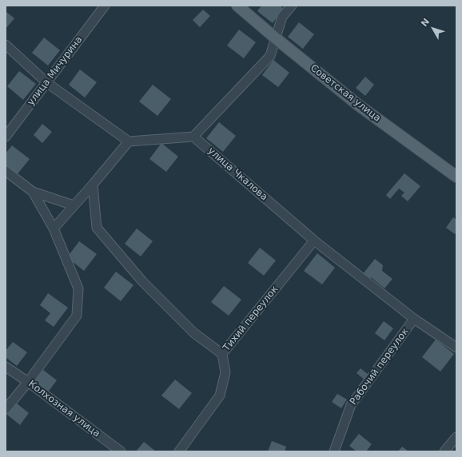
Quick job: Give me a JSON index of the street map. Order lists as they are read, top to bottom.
{
  "streets": {
    "main road": ["Советская улица"],
    "street": [
      "улица Мичурина",
      "улица Чкалова",
      "Тихий переулок",
      "Рабочий переулок",
      "Колхозная улица"
    ]
  },
  "crossings": [
    ["улица Чкалова", "Тихий переулок"],
    ["улица Чкалова", "Рабочий переулок"]
  ],
  "north": "top left"
}
